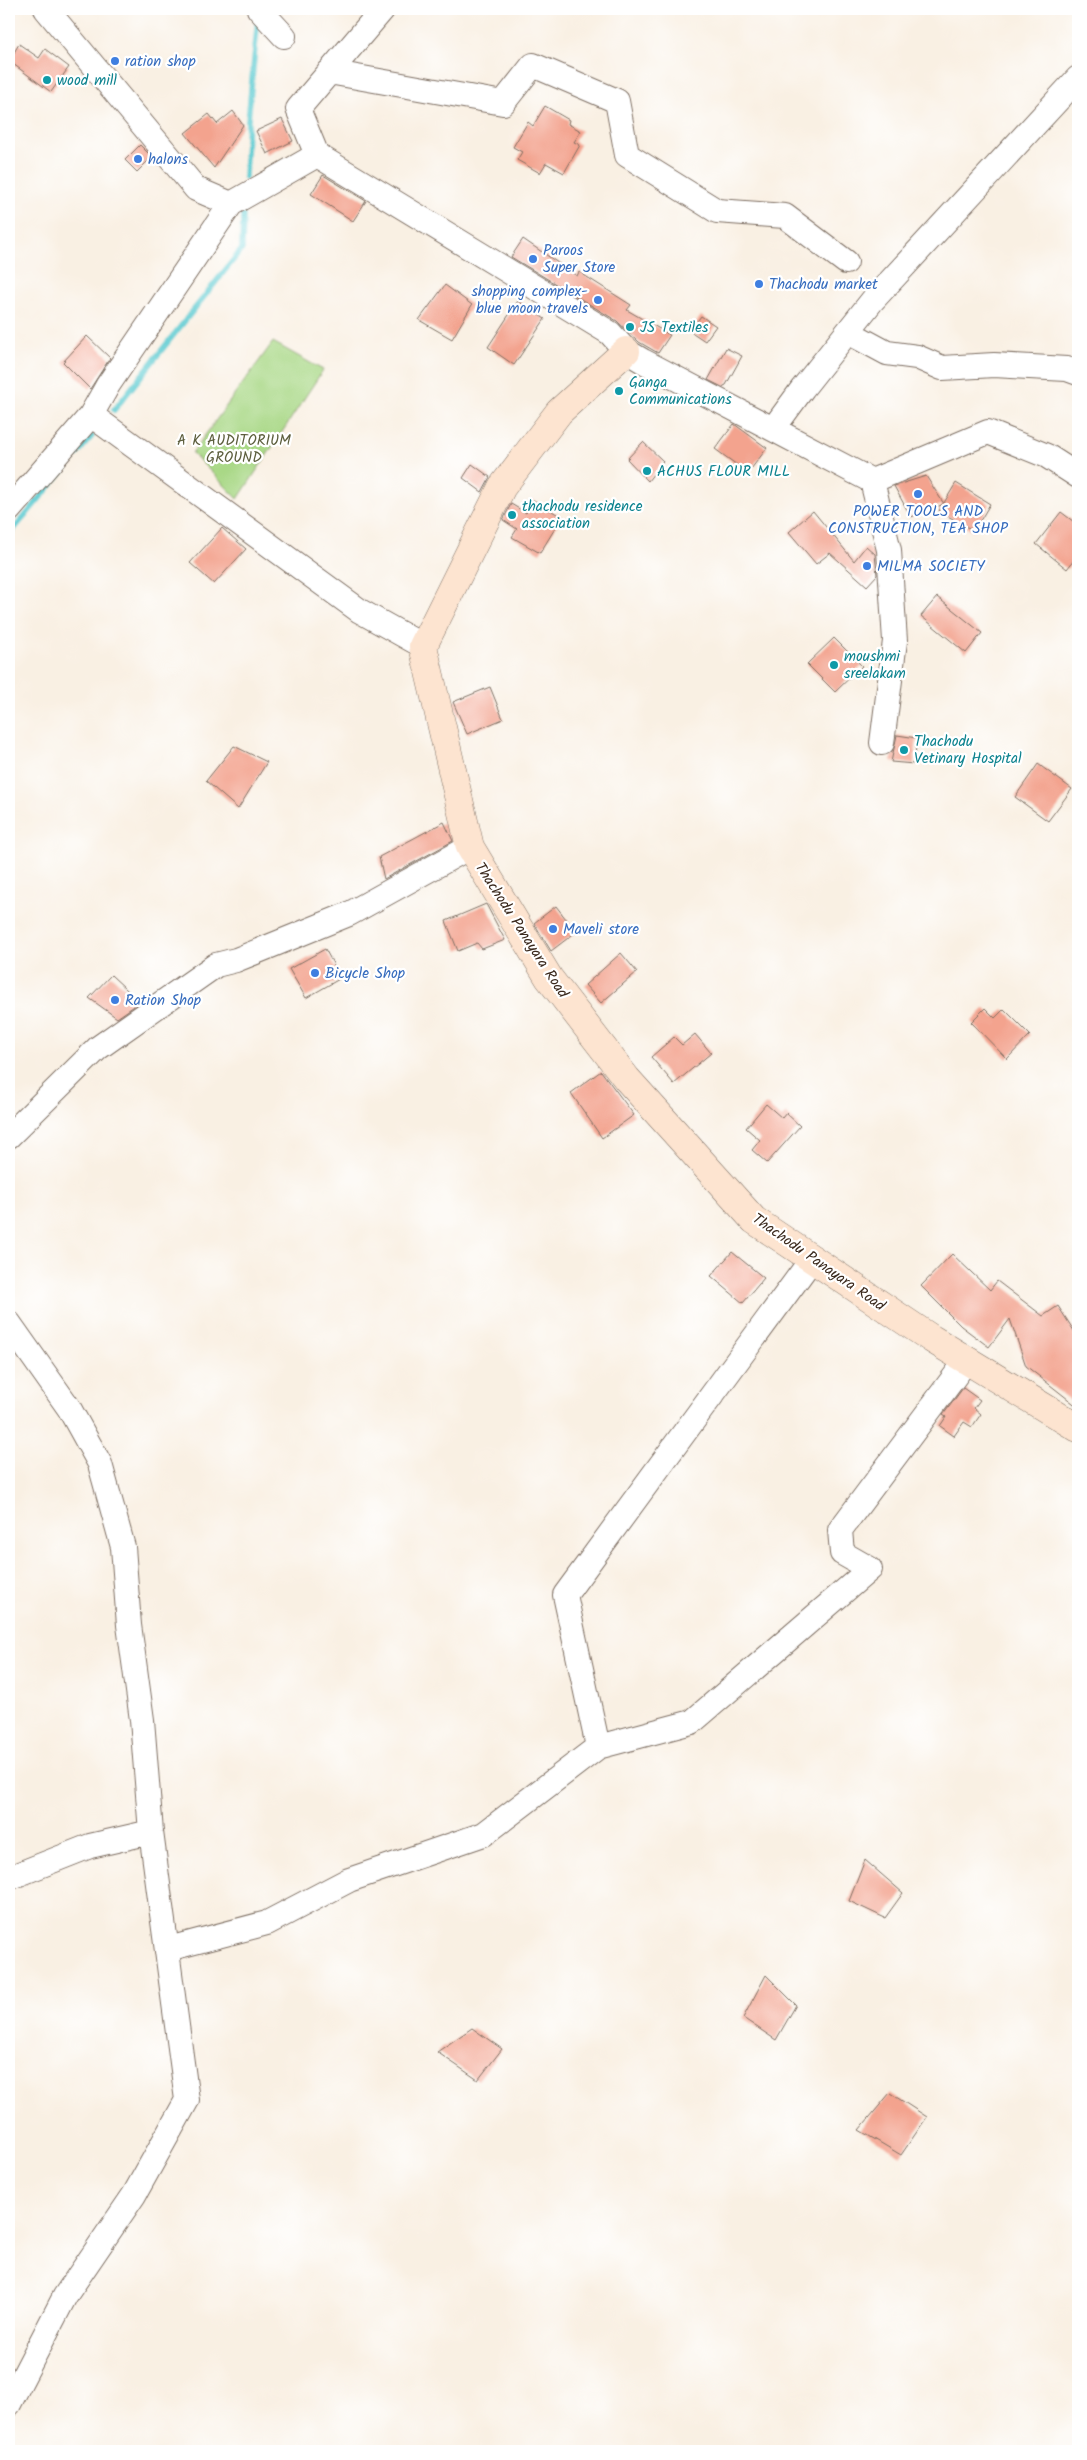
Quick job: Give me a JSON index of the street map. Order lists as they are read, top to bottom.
{
  "streets": {
    "main road": ["Thachodu Panayara Road"]
  },
  "parks": ["A K AUDITORIUM GROUND"],
  "places": [
    "ration shop",
    "wood mill",
    "halons",
    "Paroos Super Store",
    "Thachodu market",
    "shopping complex- blue moon travels",
    "JS Textiles",
    "Ganga Communications",
    "ACHUS FLOUR MILL",
    "POWER TOOLS AND CONSTRUCTION, TEA SHOP",
    "thachodu residence association",
    "MILMA SOCIETY",
    "moushmi sreelakam",
    "Thachodu Vetinary Hospital",
    "Maveli store",
    "Bicycle Shop",
    "Ration Shop"
  ]
}
